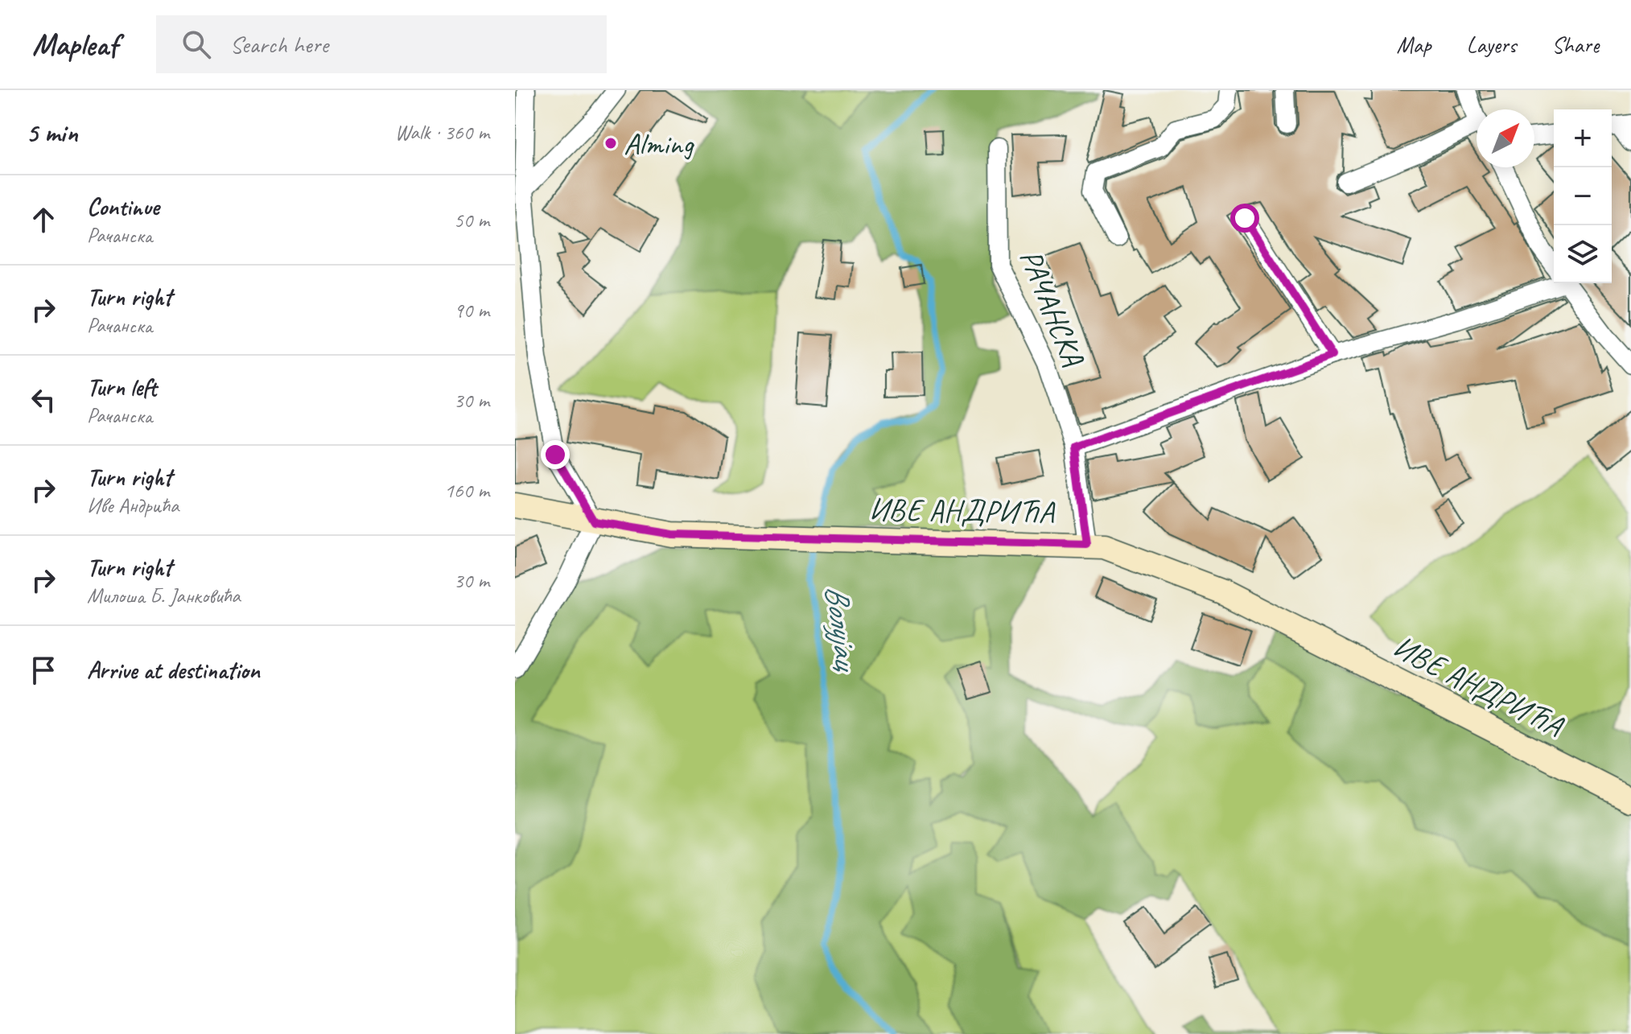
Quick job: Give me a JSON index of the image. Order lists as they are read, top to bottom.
{
  "streets": {
    "street": ["РАЧАНСКА", "ИВЕ АНДРИЋА"]
  },
  "crossings": [
    ["РАЧАНСКА", "ИВЕ АНДРИЋА"]
  ],
  "water": ["Волујац"],
  "places": ["Alming"],
  "north": "top right",
  "page": {
    "header": "Mapleaf",
    "search": "Search here",
    "nav": ["Map", "Layers", "Share"],
    "heading": ["5 min", "Walk · 360 m"],
    "map_buttons": ["+", "−"],
    "list": [
      ["Continue", "Рачанска", "50 m"],
      ["Turn right", "Рачанска", "90 m"],
      ["Turn left", "Рачанска", "30 m"],
      ["Turn right", "Иве Андрића", "160 m"],
      ["Turn right", "Милоша Б. Јанковића", "30 m"],
      "Arrive at destination"
    ]
  }
}
